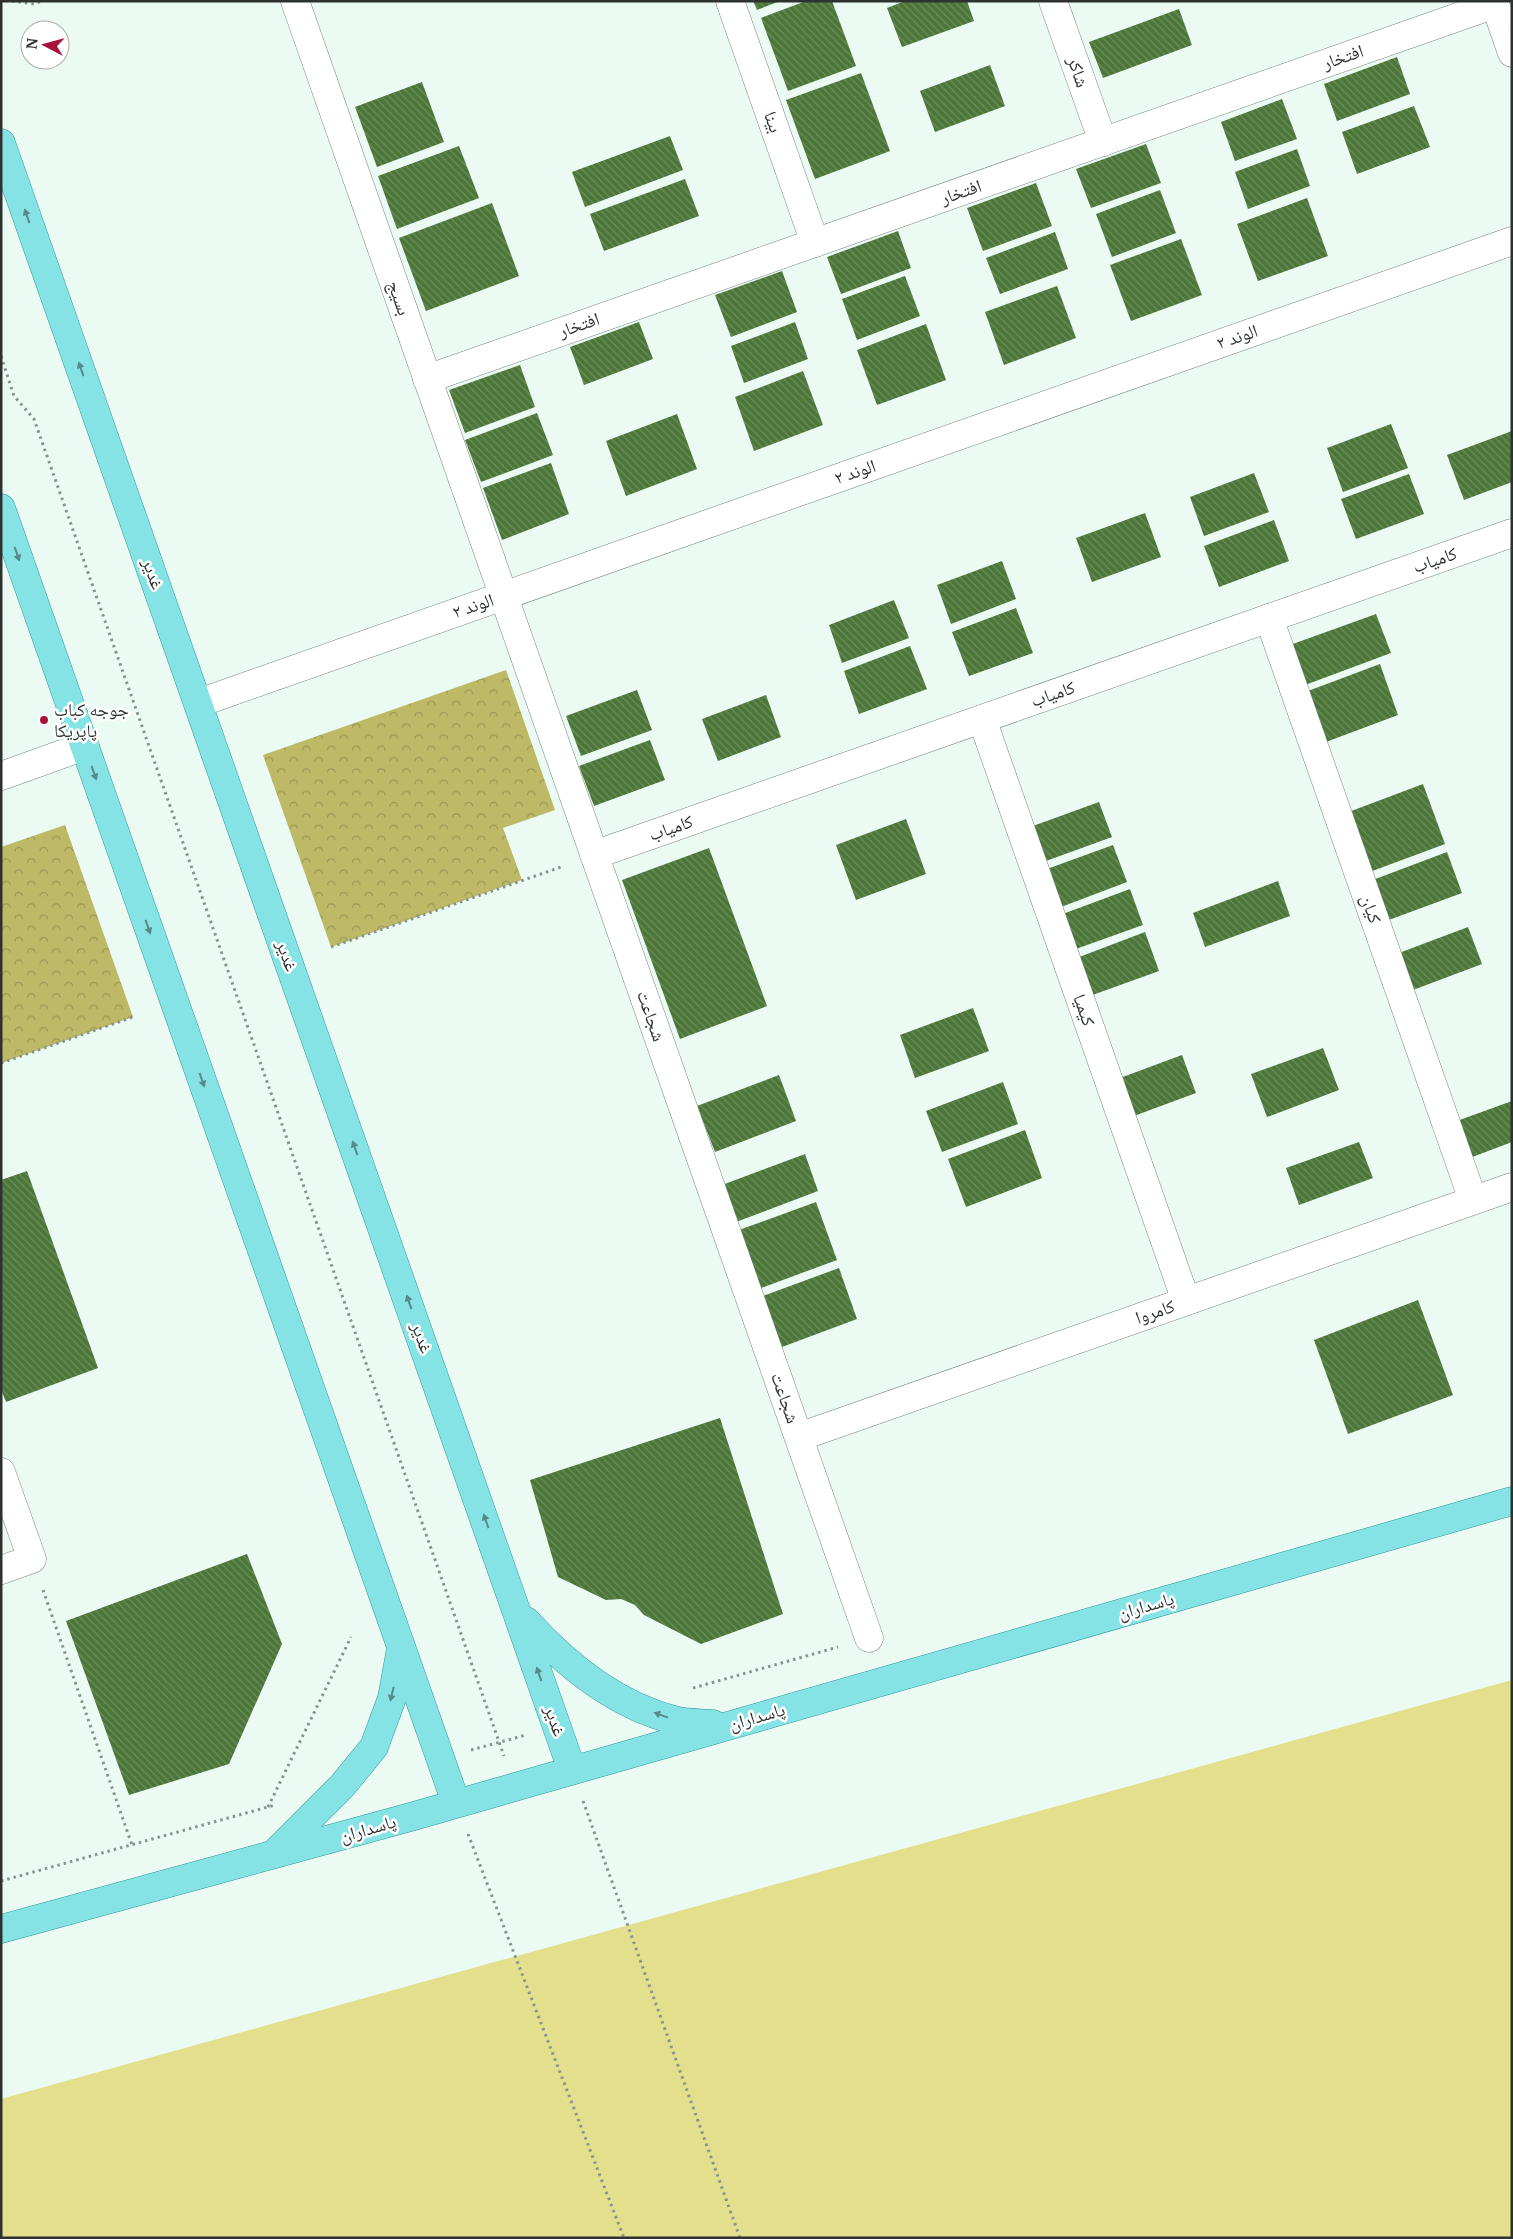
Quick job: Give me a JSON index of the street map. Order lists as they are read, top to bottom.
{
  "streets": {
    "main road": ["غدیر", "پاسداران"],
    "street": [
      "افتخار",
      "شاکر",
      "بینا",
      "بسیج",
      "الوند ۲",
      "کامیاب",
      "کیان",
      "کیمیا",
      "شجاعت",
      "کامروا"
    ]
  },
  "crossings": [
    ["افتخار", "شاکر"],
    ["افتخار", "بینا"],
    ["افتخار", "بسیج"],
    ["بسیج", "الوند ۲"],
    ["بسیج", "شجاعت"],
    ["الوند ۲", "غدیر"],
    ["الوند ۲", "شجاعت"],
    ["کامیاب", "کیان"],
    ["کامیاب", "کیمیا"],
    ["کامیاب", "شجاعت"],
    ["غدیر", "پاسداران"],
    ["کیان", "کامروا"],
    ["کیمیا", "کامروا"],
    ["شجاعت", "کامروا"]
  ],
  "places": ["جوجه کباب پاپریکا"],
  "north": "left"
}
